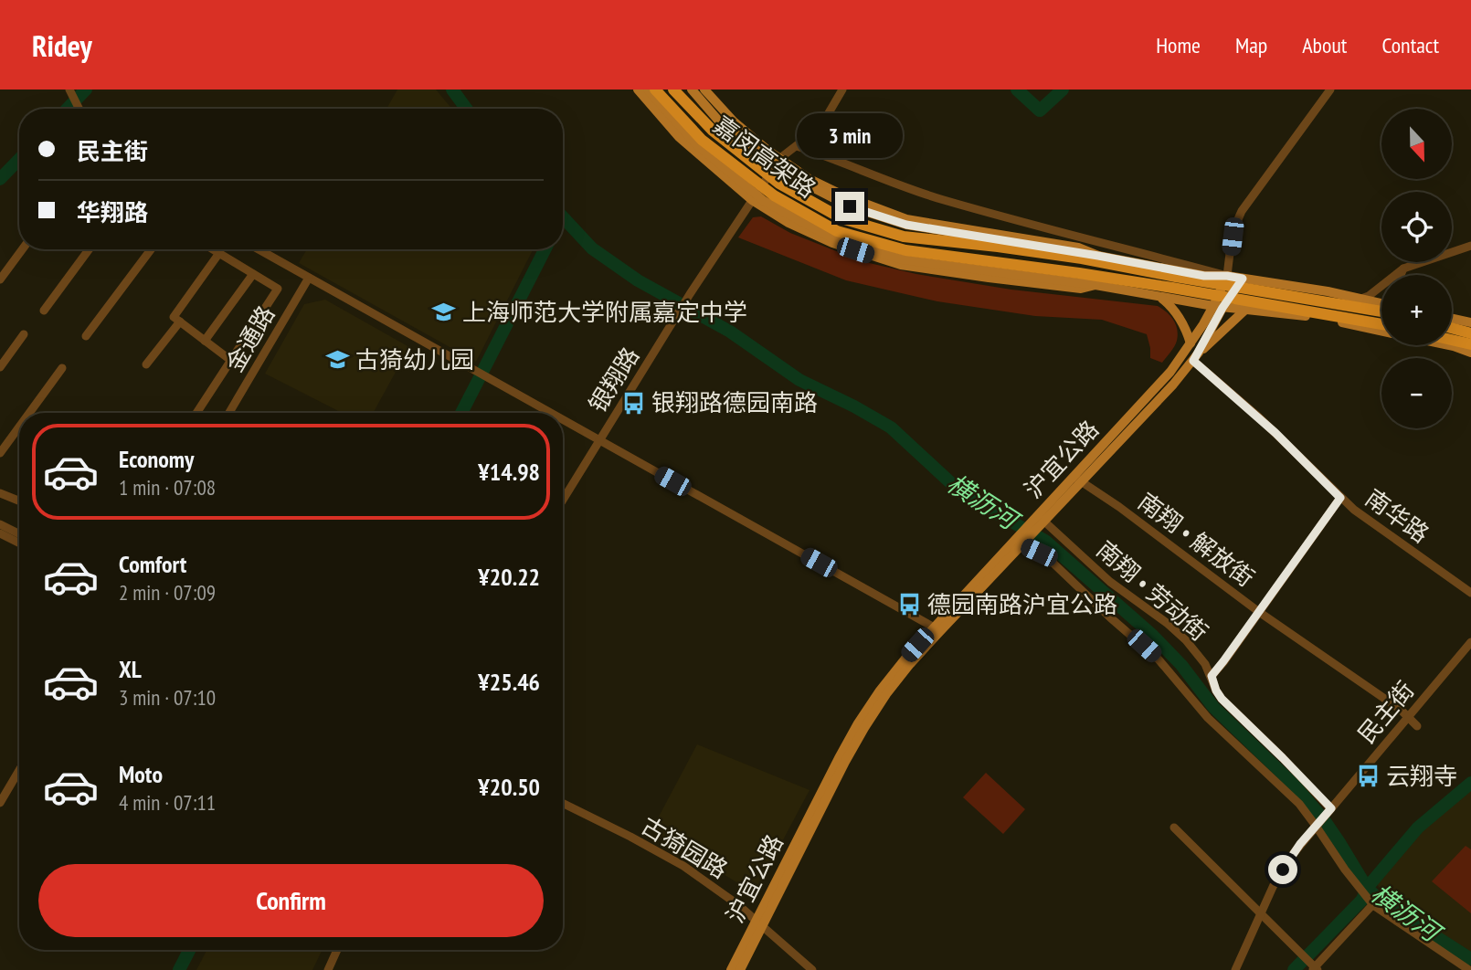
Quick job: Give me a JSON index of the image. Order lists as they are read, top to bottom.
{
  "streets": {
    "highway": ["嘉闵高架路"],
    "main road": ["沪宜公路"],
    "street": [
      "金通路",
      "银翔路",
      "南华路",
      "南翔 • 解放街",
      "南翔 • 劳动街",
      "民主街",
      "古猗园路"
    ]
  },
  "crossings": [
    ["沪宜公路", "南华路"],
    ["沪宜公路", "南翔 • 解放街"],
    ["沪宜公路", "南翔 • 劳动街"],
    ["沪宜公路", "古猗园路"],
    ["南翔 • 解放街", "民主街"],
    ["南翔 • 劳动街", "民主街"]
  ],
  "water": ["横沥河"],
  "places": {
    "school or university": ["上海师范大学附属嘉定中学", "古猗幼儿园"],
    "bus stop": ["银翔路德园南路", "德园南路沪宜公路", "云翔寺"]
  },
  "north": "bottom",
  "page": {
    "header": "Ridey",
    "nav": [
      "Home",
      "Map",
      "About",
      "Contact"
    ],
    "map_buttons": ["+", "−"],
    "banner": ["民主街", "华翔路"],
    "bubble": "3 min",
    "list": [
      {
        "name": "Economy",
        "note": "1 min · 07:08",
        "value": "¥14.98"
      },
      {
        "name": "Comfort",
        "note": "2 min · 07:09",
        "value": "¥20.22"
      },
      {
        "name": "XL",
        "note": "3 min · 07:10",
        "value": "¥25.46"
      },
      {
        "name": "Moto",
        "note": "4 min · 07:11",
        "value": "¥20.50"
      }
    ],
    "buttons": "Confirm"
  }
}
